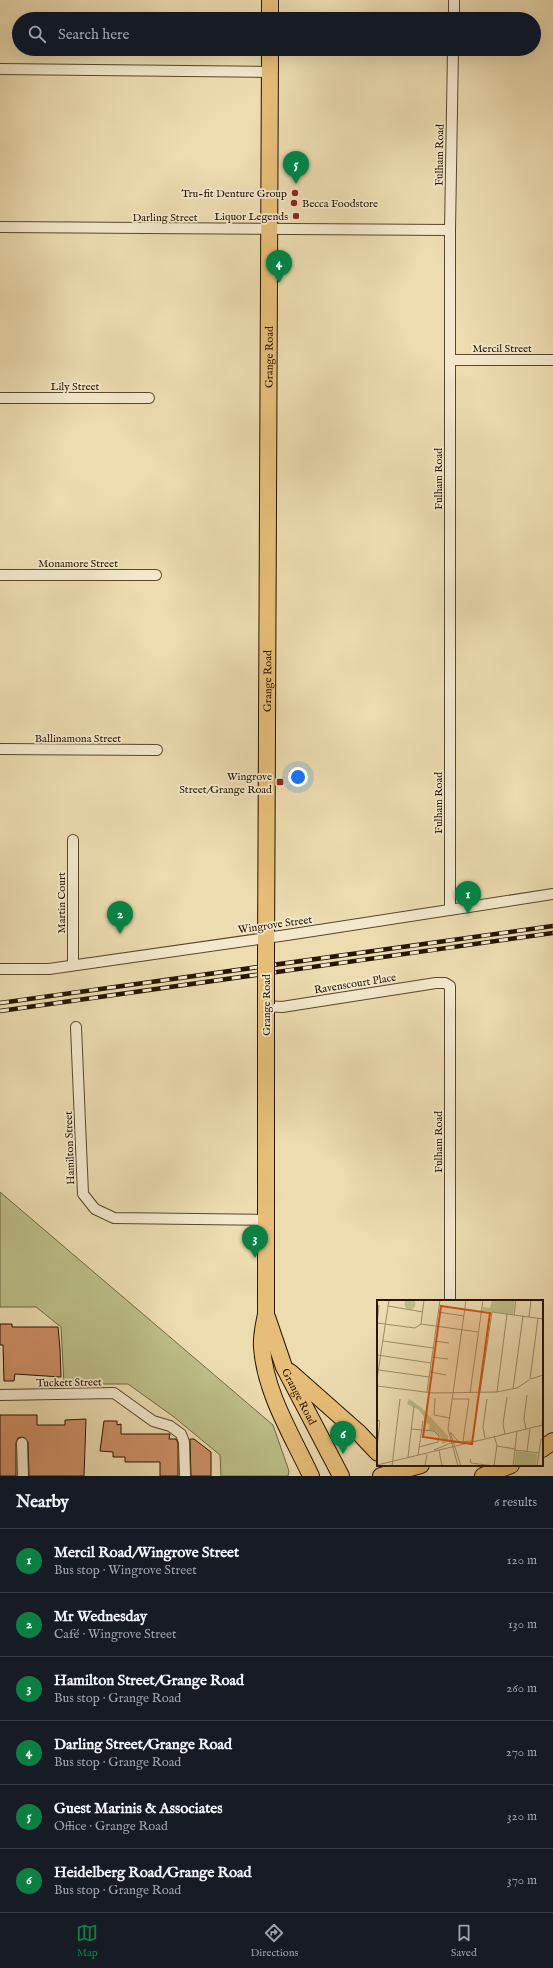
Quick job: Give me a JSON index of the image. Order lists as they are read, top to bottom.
{
  "streets": {
    "main road": ["Grange Road"],
    "street": [
      "Fulham Road",
      "Darling Street",
      "Mercil Street",
      "Lily Street",
      "Monamore Street",
      "Ballinamona Street",
      "Martin Court",
      "Wingrove Street",
      "Ravenscourt Place",
      "Hamilton Street",
      "Tuckett Street"
    ]
  },
  "crossings": [
    ["Fulham Road", "Darling Street"],
    ["Fulham Road", "Mercil Street"],
    ["Fulham Road", "Wingrove Street"],
    ["Fulham Road", "Ravenscourt Place"],
    ["Darling Street", "Grange Road"],
    ["Grange Road", "Wingrove Street"],
    ["Grange Road", "Ravenscourt Place"],
    ["Grange Road", "Hamilton Street"],
    ["Martin Court", "Wingrove Street"]
  ],
  "places": {
    "other": ["Tru-fit Denture Group", "Becca Foodstore", "Liquor Legends"],
    "transit": ["Wingrove Street/Grange Road"]
  },
  "page": {
    "search": "Search here",
    "pins": [
      "5",
      "4",
      "1",
      "2",
      "3",
      "6"
    ],
    "heading": ["Nearby", "6 results"],
    "list": [
      {
        "mark": "1",
        "name": "Mercil Road/Wingrove Street",
        "note": "Bus stop · Wingrove Street",
        "value": "120 m"
      },
      {
        "mark": "2",
        "name": "Mr Wednesday",
        "note": "Café · Wingrove Street",
        "value": "130 m"
      },
      {
        "mark": "3",
        "name": "Hamilton Street/Grange Road",
        "note": "Bus stop · Grange Road",
        "value": "260 m"
      },
      {
        "mark": "4",
        "name": "Darling Street/Grange Road",
        "note": "Bus stop · Grange Road",
        "value": "270 m"
      },
      {
        "mark": "5",
        "name": "Guest Marinis & Associates",
        "note": "Office · Grange Road",
        "value": "320 m"
      },
      {
        "mark": "6",
        "name": "Heidelberg Road/Grange Road",
        "note": "Bus stop · Grange Road",
        "value": "370 m"
      }
    ],
    "nav": ["Map", "Directions", "Saved"]
  }
}
